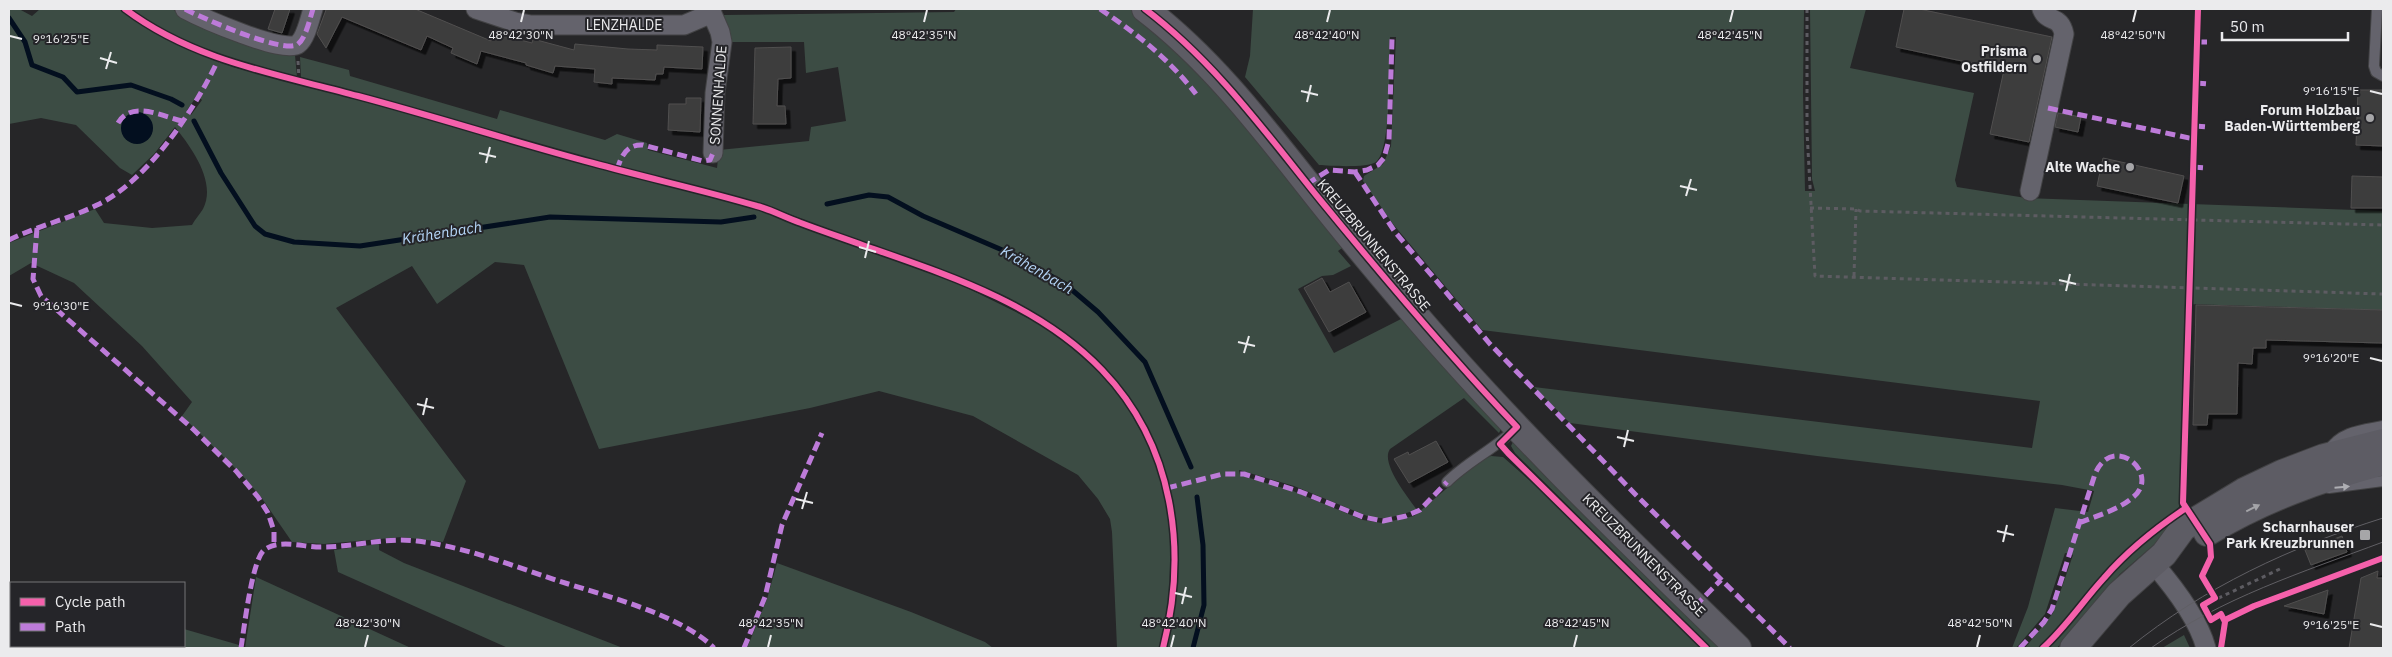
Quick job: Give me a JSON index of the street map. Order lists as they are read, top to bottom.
{
  "streets": {
    "main road": ["KREUZBRUNNENSTRASSE"],
    "street": ["LENZHALDE", "SONNENHALDE"]
  },
  "crossings": [
    ["LENZHALDE", "SONNENHALDE"]
  ],
  "water": ["Krähenbach"],
  "places": {
    "other": ["Prisma Ostfildern", "Forum Holzbau Baden-Württemberg", "Alte Wache"],
    "transit": ["Scharnhauser Park Kreuzbrunnen"]
  },
  "legend": ["Cycle path", "Path"],
  "scale_bar": "50 m",
  "coordinates": [
    "48°42'30\"N",
    "48°42'35\"N",
    "48°42'40\"N",
    "48°42'45\"N",
    "48°42'50\"N",
    "9°16'25\"E",
    "9°16'15\"E",
    "9°16'30\"E",
    "9°16'20\"E"
  ]
}
